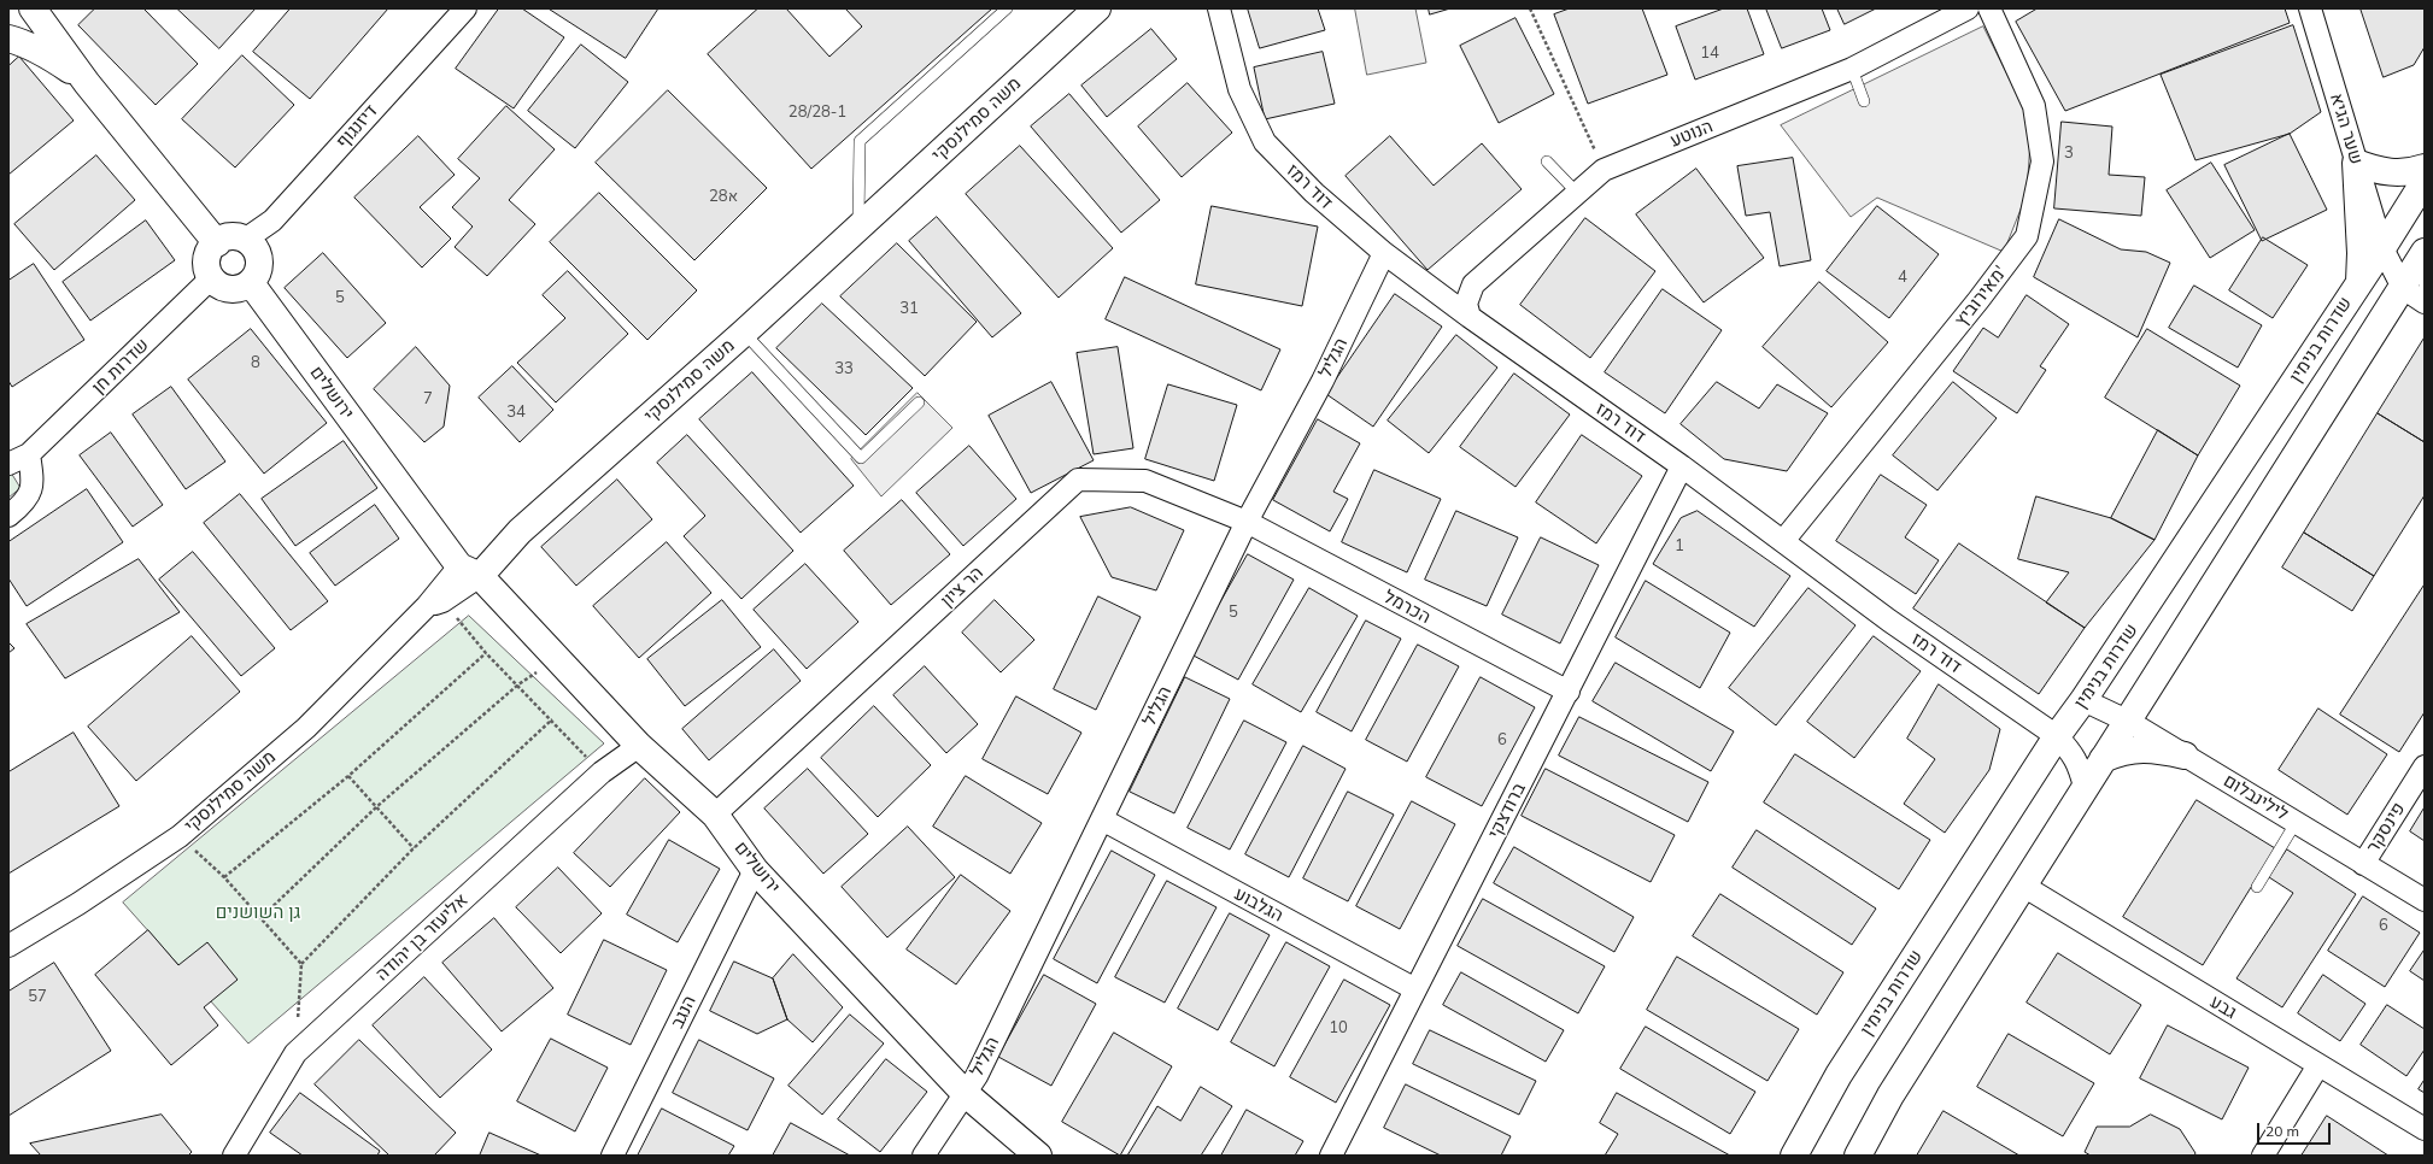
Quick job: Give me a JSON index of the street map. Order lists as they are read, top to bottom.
{
  "streets": {
    "street": [
      "משה סמילנסקי",
      "דיזנגוף",
      "שער הגיא",
      "הנוטע",
      "דוד רמז",
      "מאירוביץ'",
      "שדרות בנימין",
      "הגליל",
      "שדרות חן",
      "ירושלים",
      "הר ציון",
      "הכרמל",
      "לילינבלום",
      "ברודצקי",
      "פינסקר",
      "הגלבוע",
      "אליעזר בן יהודה",
      "גבע",
      "הנגב"
    ]
  },
  "crossings": [
    ["משה סמילנסקי", "ירושלים"],
    ["דיזנגוף", "שדרות חן"],
    ["דיזנגוף", "ירושלים"],
    ["שער הגיא", "שדרות בנימין"],
    ["הנוטע", "דוד רמז"],
    ["דוד רמז", "מאירוביץ'"],
    ["דוד רמז", "שדרות בנימין"],
    ["דוד רמז", "הגליל"],
    ["דוד רמז", "ברודצקי"],
    ["שדרות בנימין", "לילינבלום"],
    ["הגליל", "ירושלים"],
    ["הגליל", "הר ציון"],
    ["הגליל", "הכרמל"],
    ["הגליל", "הגלבוע"],
    ["שדרות חן", "ירושלים"],
    ["ירושלים", "הר ציון"],
    ["ירושלים", "אליעזר בן יהודה"],
    ["ירושלים", "הנגב"],
    ["הר ציון", "הכרמל"],
    ["הכרמל", "ברודצקי"],
    ["לילינבלום", "פינסקר"],
    ["ברודצקי", "הגלבוע"]
  ],
  "parks": ["גן השושנים"],
  "house_numbers": [
    "14",
    "28/28-1",
    "3",
    "28א",
    "4",
    "5",
    "31",
    "8",
    "33",
    "7",
    "34",
    "1",
    "5",
    "6",
    "6",
    "57",
    "10"
  ],
  "scale_bar": "20 m"
}
